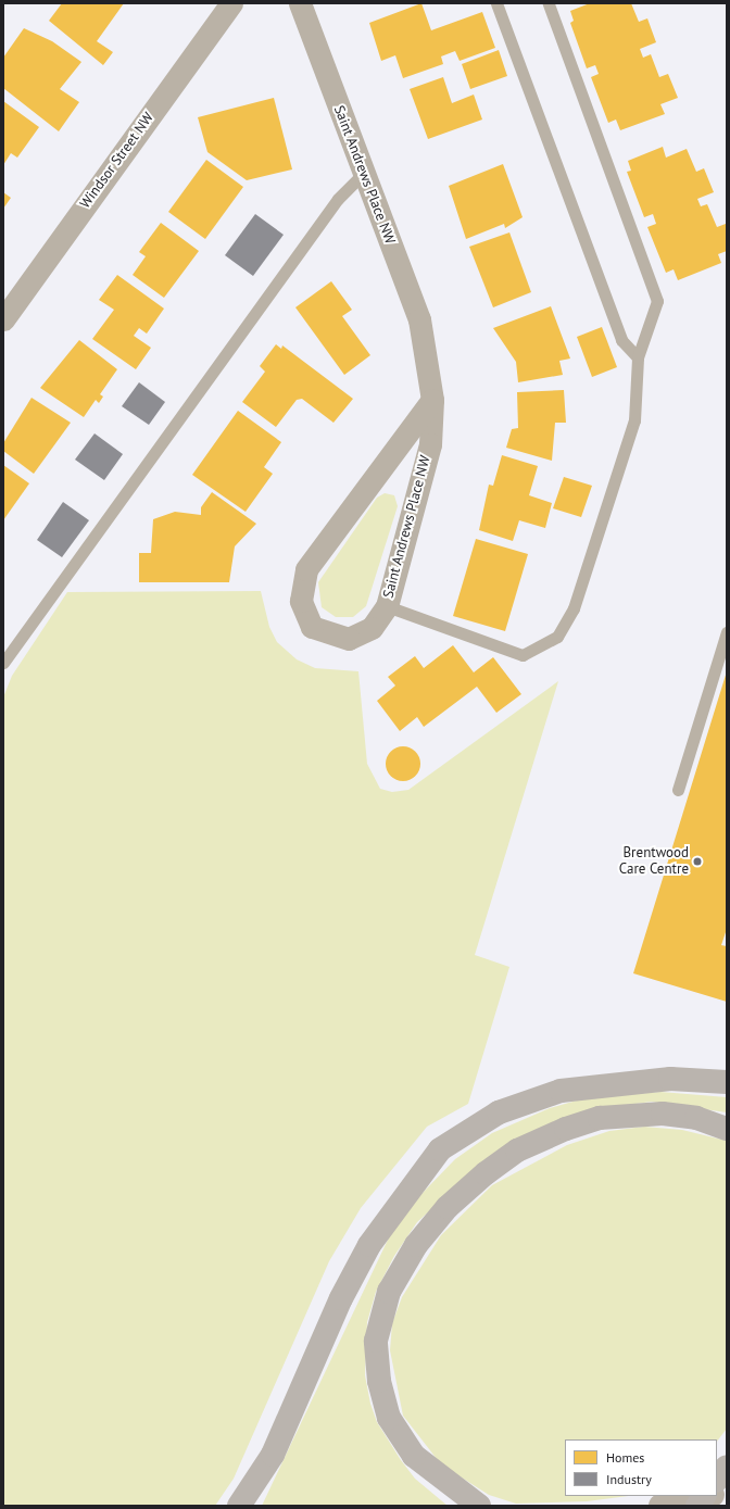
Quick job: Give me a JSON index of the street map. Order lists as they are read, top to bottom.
{
  "streets": {
    "street": ["Windsor Street NW", "Saint Andrews Place NW"]
  },
  "places": ["Brentwood Care Centre"],
  "legend": ["Homes", "Industry"]
}
